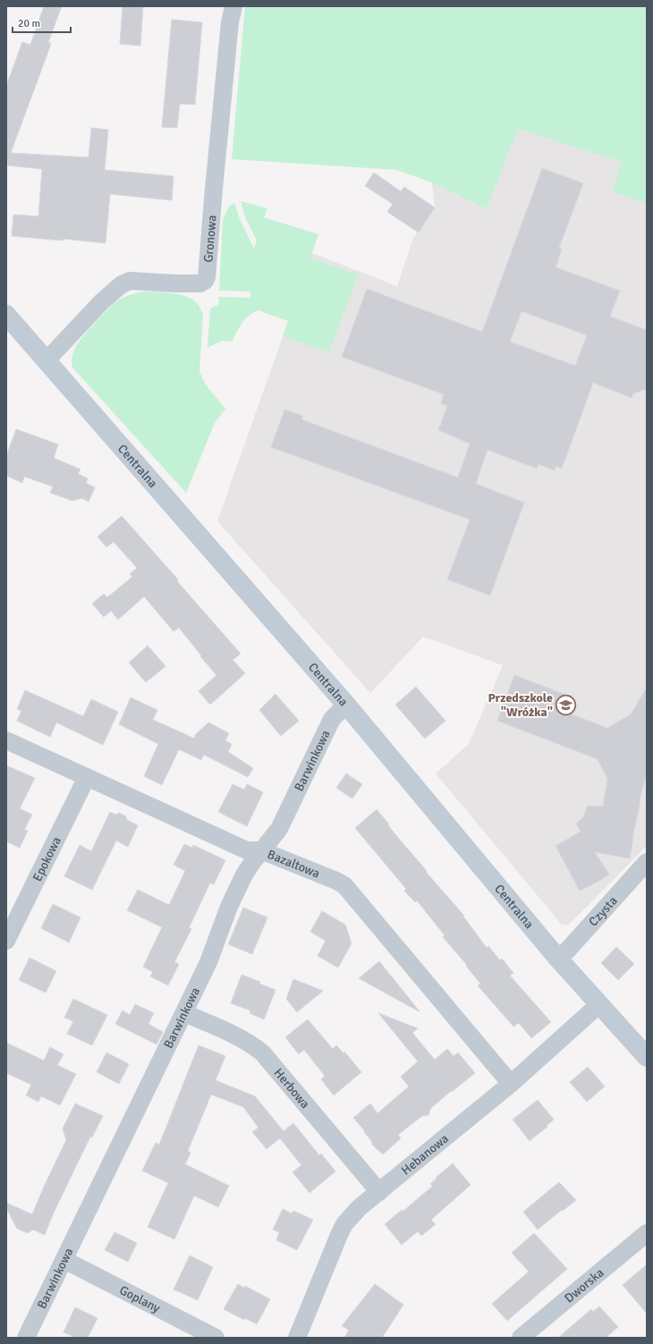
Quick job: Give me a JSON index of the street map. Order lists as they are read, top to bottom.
{
  "streets": {
    "street": [
      "Gronowa",
      "Centralna",
      "Barwinkowa",
      "Epokowa",
      "Bazaltowa",
      "Czysta",
      "Herbowa",
      "Hebanowa",
      "Dworska",
      "Goplany"
    ]
  },
  "crossings": [
    ["Gronowa", "Centralna"],
    ["Centralna", "Barwinkowa"],
    ["Centralna", "Czysta"],
    ["Centralna", "Hebanowa"],
    ["Barwinkowa", "Bazaltowa"],
    ["Barwinkowa", "Herbowa"],
    ["Barwinkowa", "Goplany"],
    ["Epokowa", "Bazaltowa"],
    ["Bazaltowa", "Hebanowa"],
    ["Herbowa", "Hebanowa"]
  ],
  "places": {
    "school or university": ["Przedszkole \"Wróżka\""]
  },
  "scale_bar": "20 m"
}
